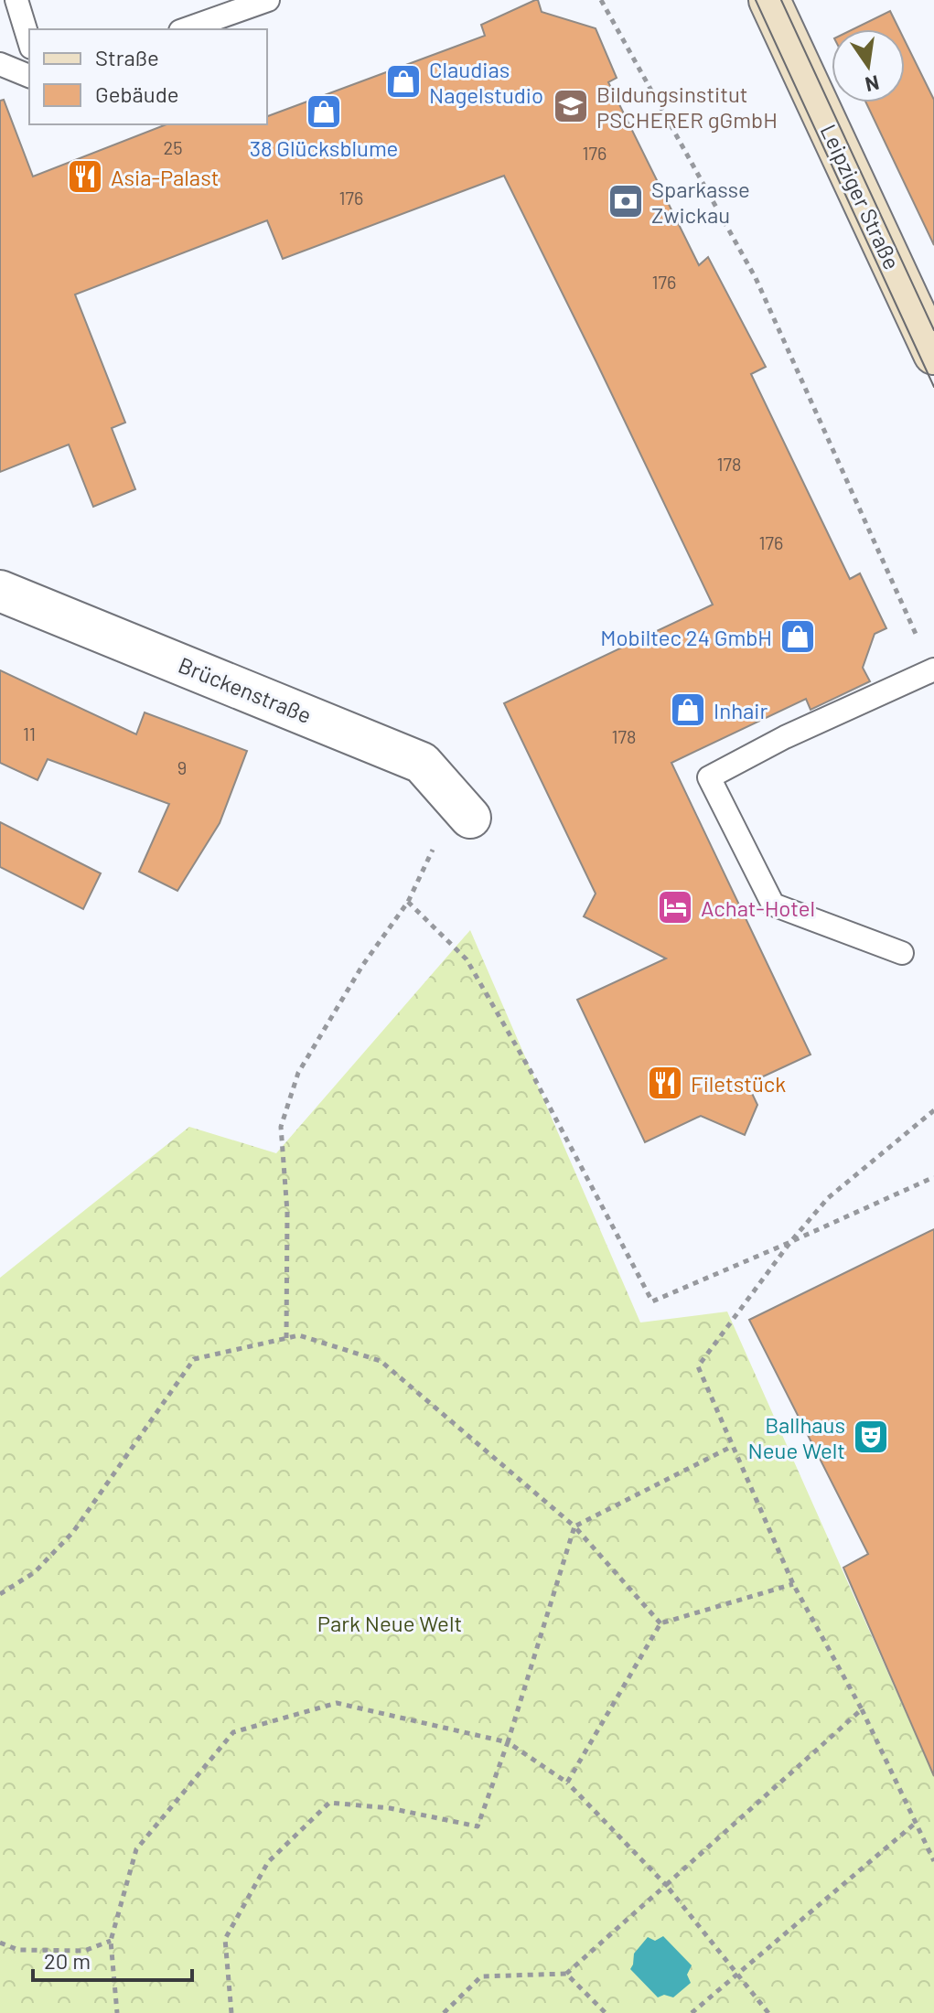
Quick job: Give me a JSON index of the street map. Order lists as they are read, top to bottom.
{
  "streets": {
    "street": ["Leipziger Straße", "Brückenstraße"]
  },
  "parks": ["Park Neue Welt"],
  "places": {
    "shop": [
      "Claudias Nagelstudio",
      "38 Glücksblume",
      "Mobiltec 24 GmbH",
      "Inhair"
    ],
    "school or university": ["Bildungsinstitut PSCHERER gGmbH"],
    "restaurant": ["Asia-Palast", "Filetstück"],
    "bank": ["Sparkasse Zwickau"],
    "hotel": ["Achat-Hotel"],
    "theatre": ["Ballhaus Neue Welt"]
  },
  "house_numbers": [
    "25",
    "176",
    "176",
    "176",
    "178",
    "176",
    "11",
    "178",
    "9"
  ],
  "legend": ["Straße", "Gebäude"],
  "scale_bar": "20 m",
  "north": "bottom"
}
